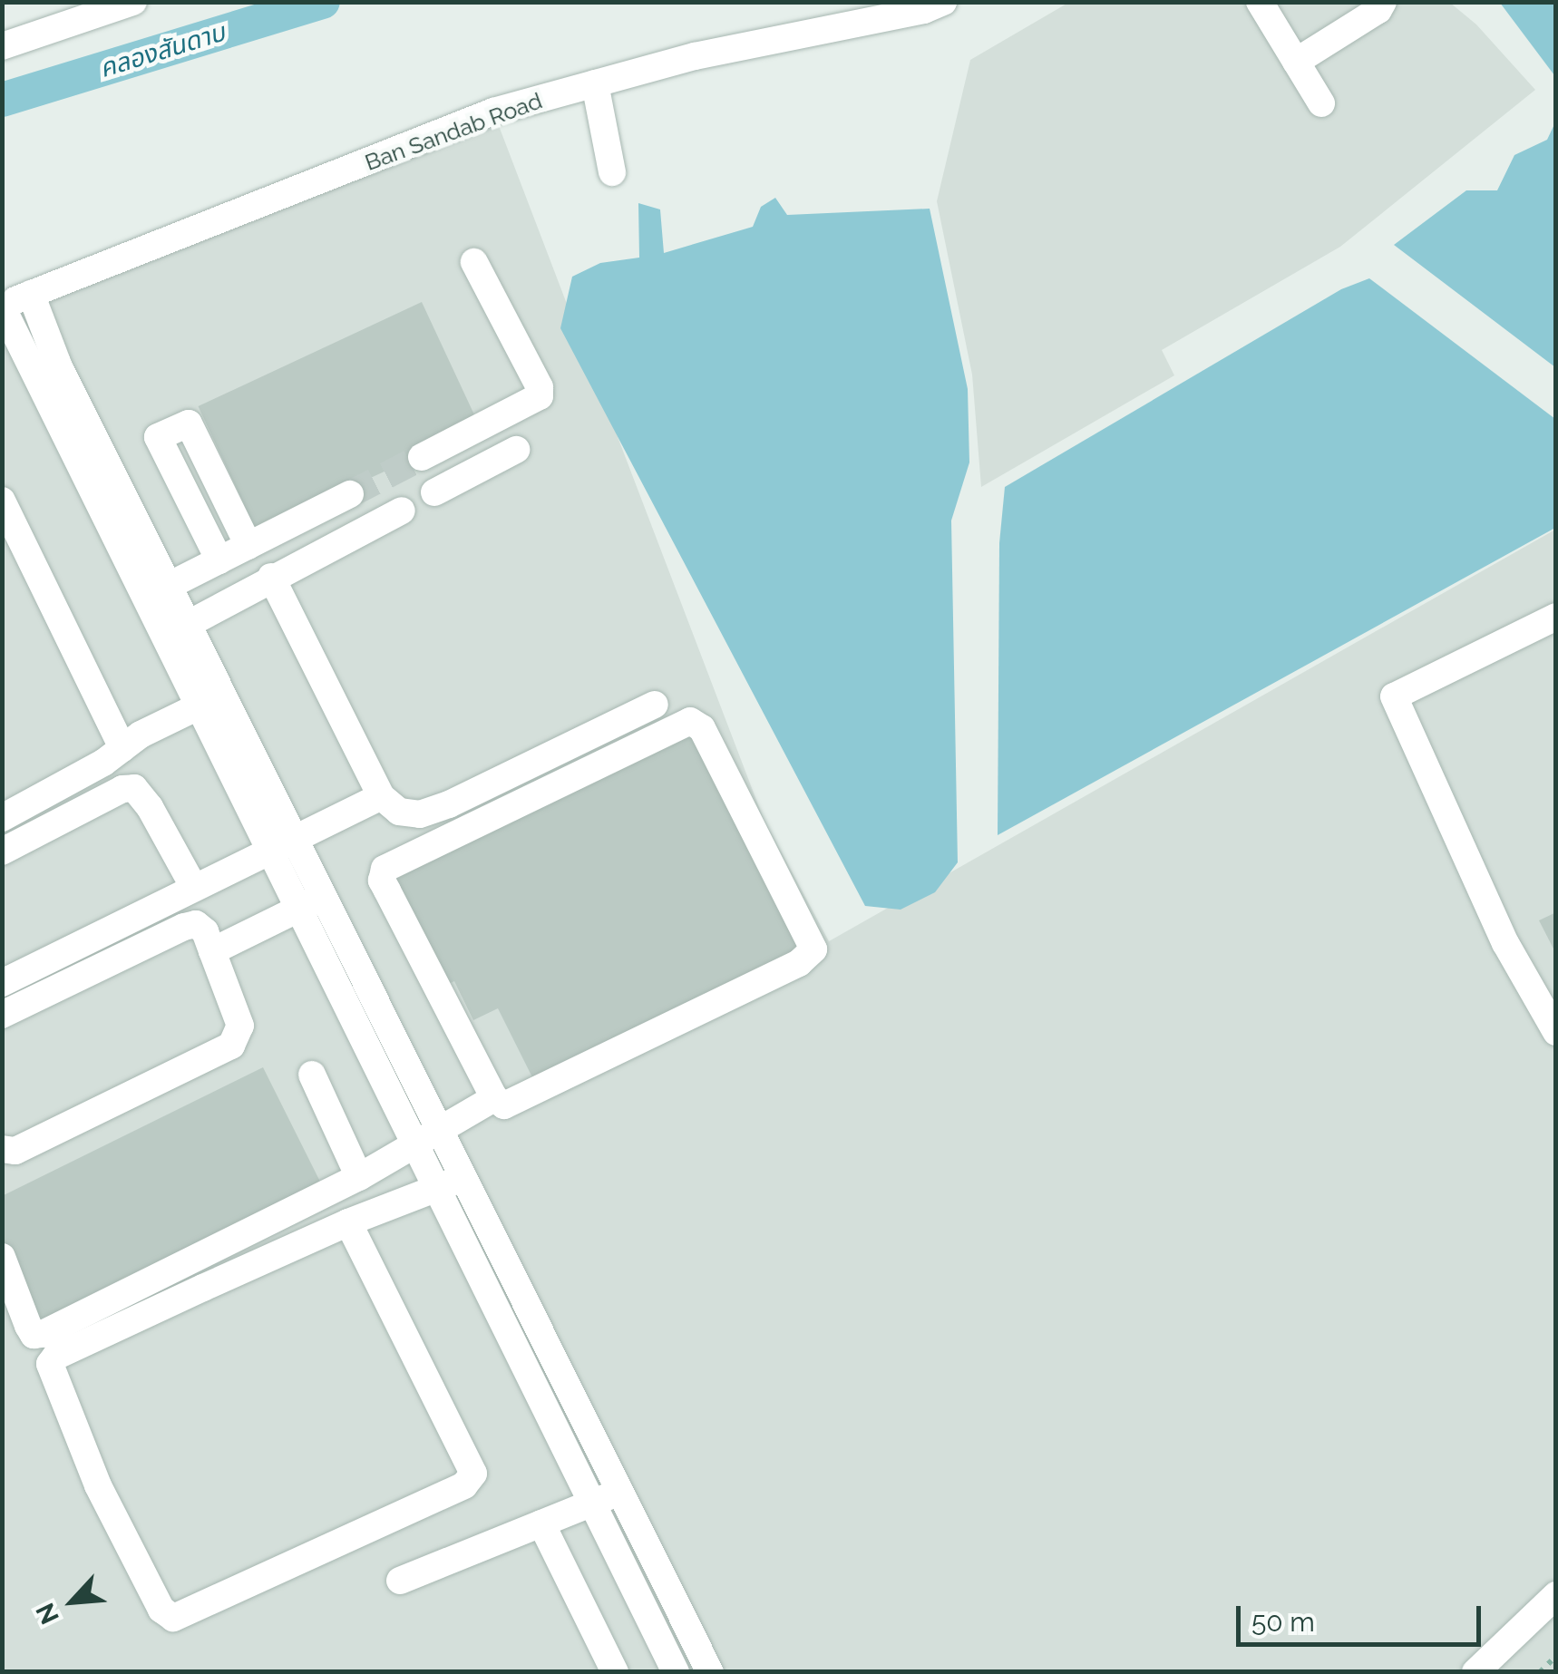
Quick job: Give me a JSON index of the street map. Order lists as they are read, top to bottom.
{
  "streets": {
    "street": ["Ban Sandab Road"]
  },
  "water": ["คลองสันดาบ"],
  "scale_bar": "50 m",
  "north": "bottom left"
}
